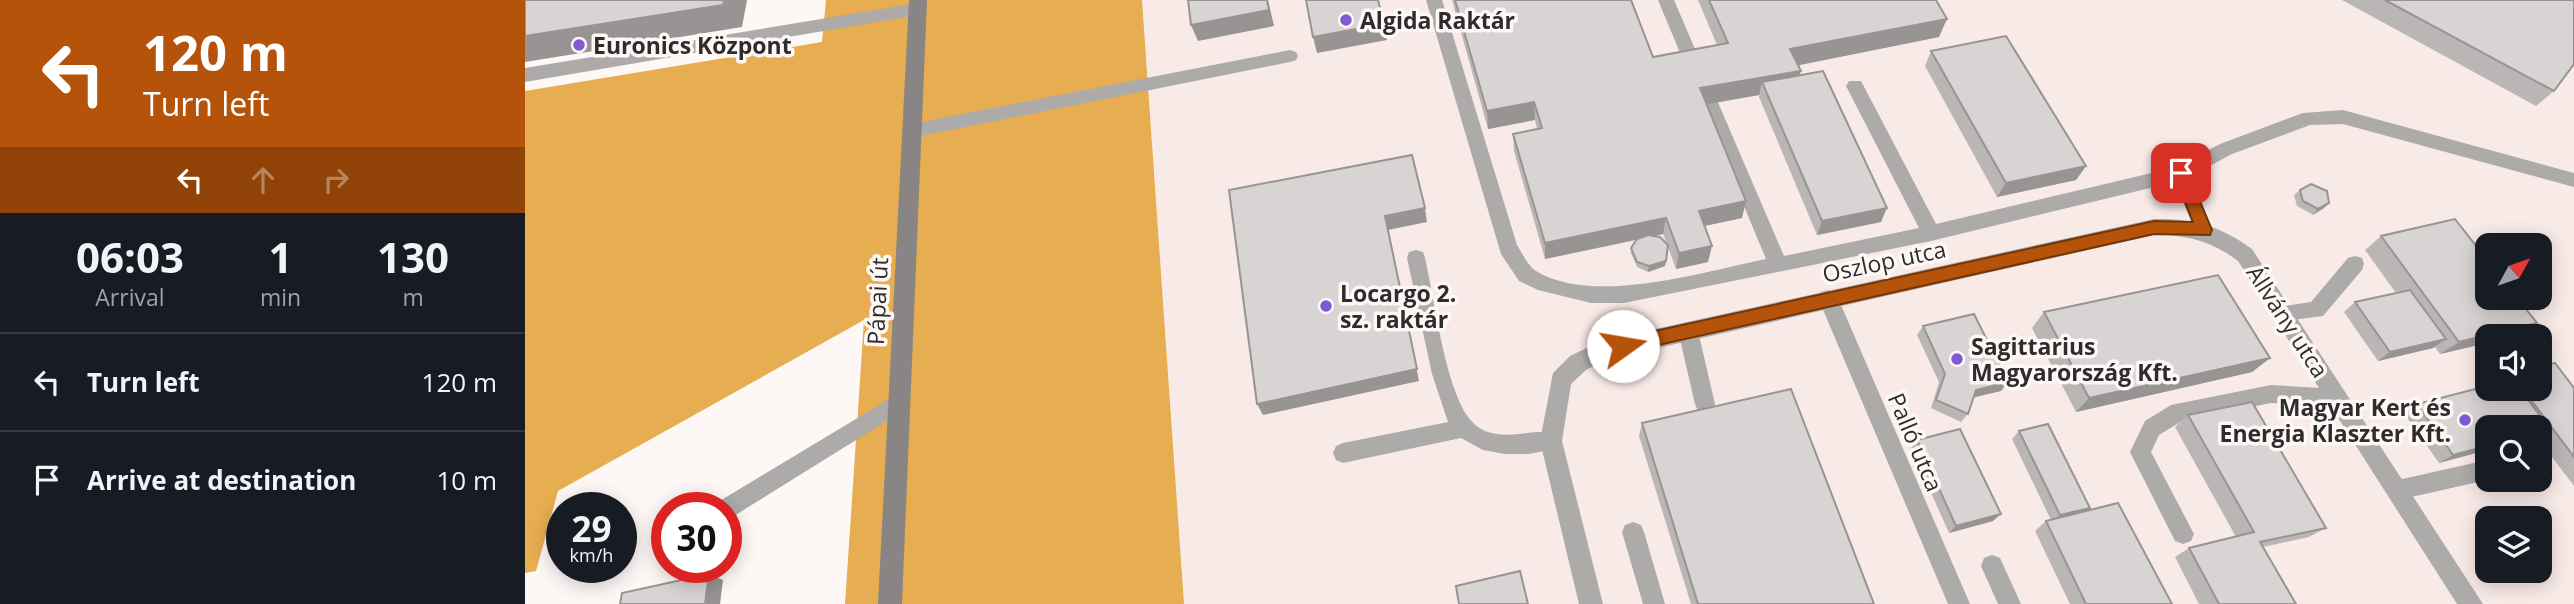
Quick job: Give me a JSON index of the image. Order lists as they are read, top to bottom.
{
  "streets": {
    "main road": ["Pápai út"],
    "street": ["Oszlop utca", "Állvány utca"],
    "lane": ["Palló utca"]
  },
  "crossings": [
    ["Oszlop utca", "Állvány utca"],
    ["Oszlop utca", "Palló utca"]
  ],
  "places": [
    "Algida Raktár",
    "Euronics Központ",
    "Locargo 2. sz. raktár",
    "Sagittarius Magyarország Kft.",
    "Magyar Kert és Energia Klaszter Kft."
  ],
  "north": "top right",
  "page": {
    "turn": ["120 m", "Turn left"],
    "eta": [
      "06:03",
      "Arrival",
      "1",
      "min",
      "130",
      "m"
    ],
    "list": [
      {
        "name": "Turn left",
        "value": "120 m"
      },
      {
        "name": "Arrive at destination",
        "value": "10 m"
      }
    ],
    "speed": "29 km/h",
    "limit": "30"
  }
}
